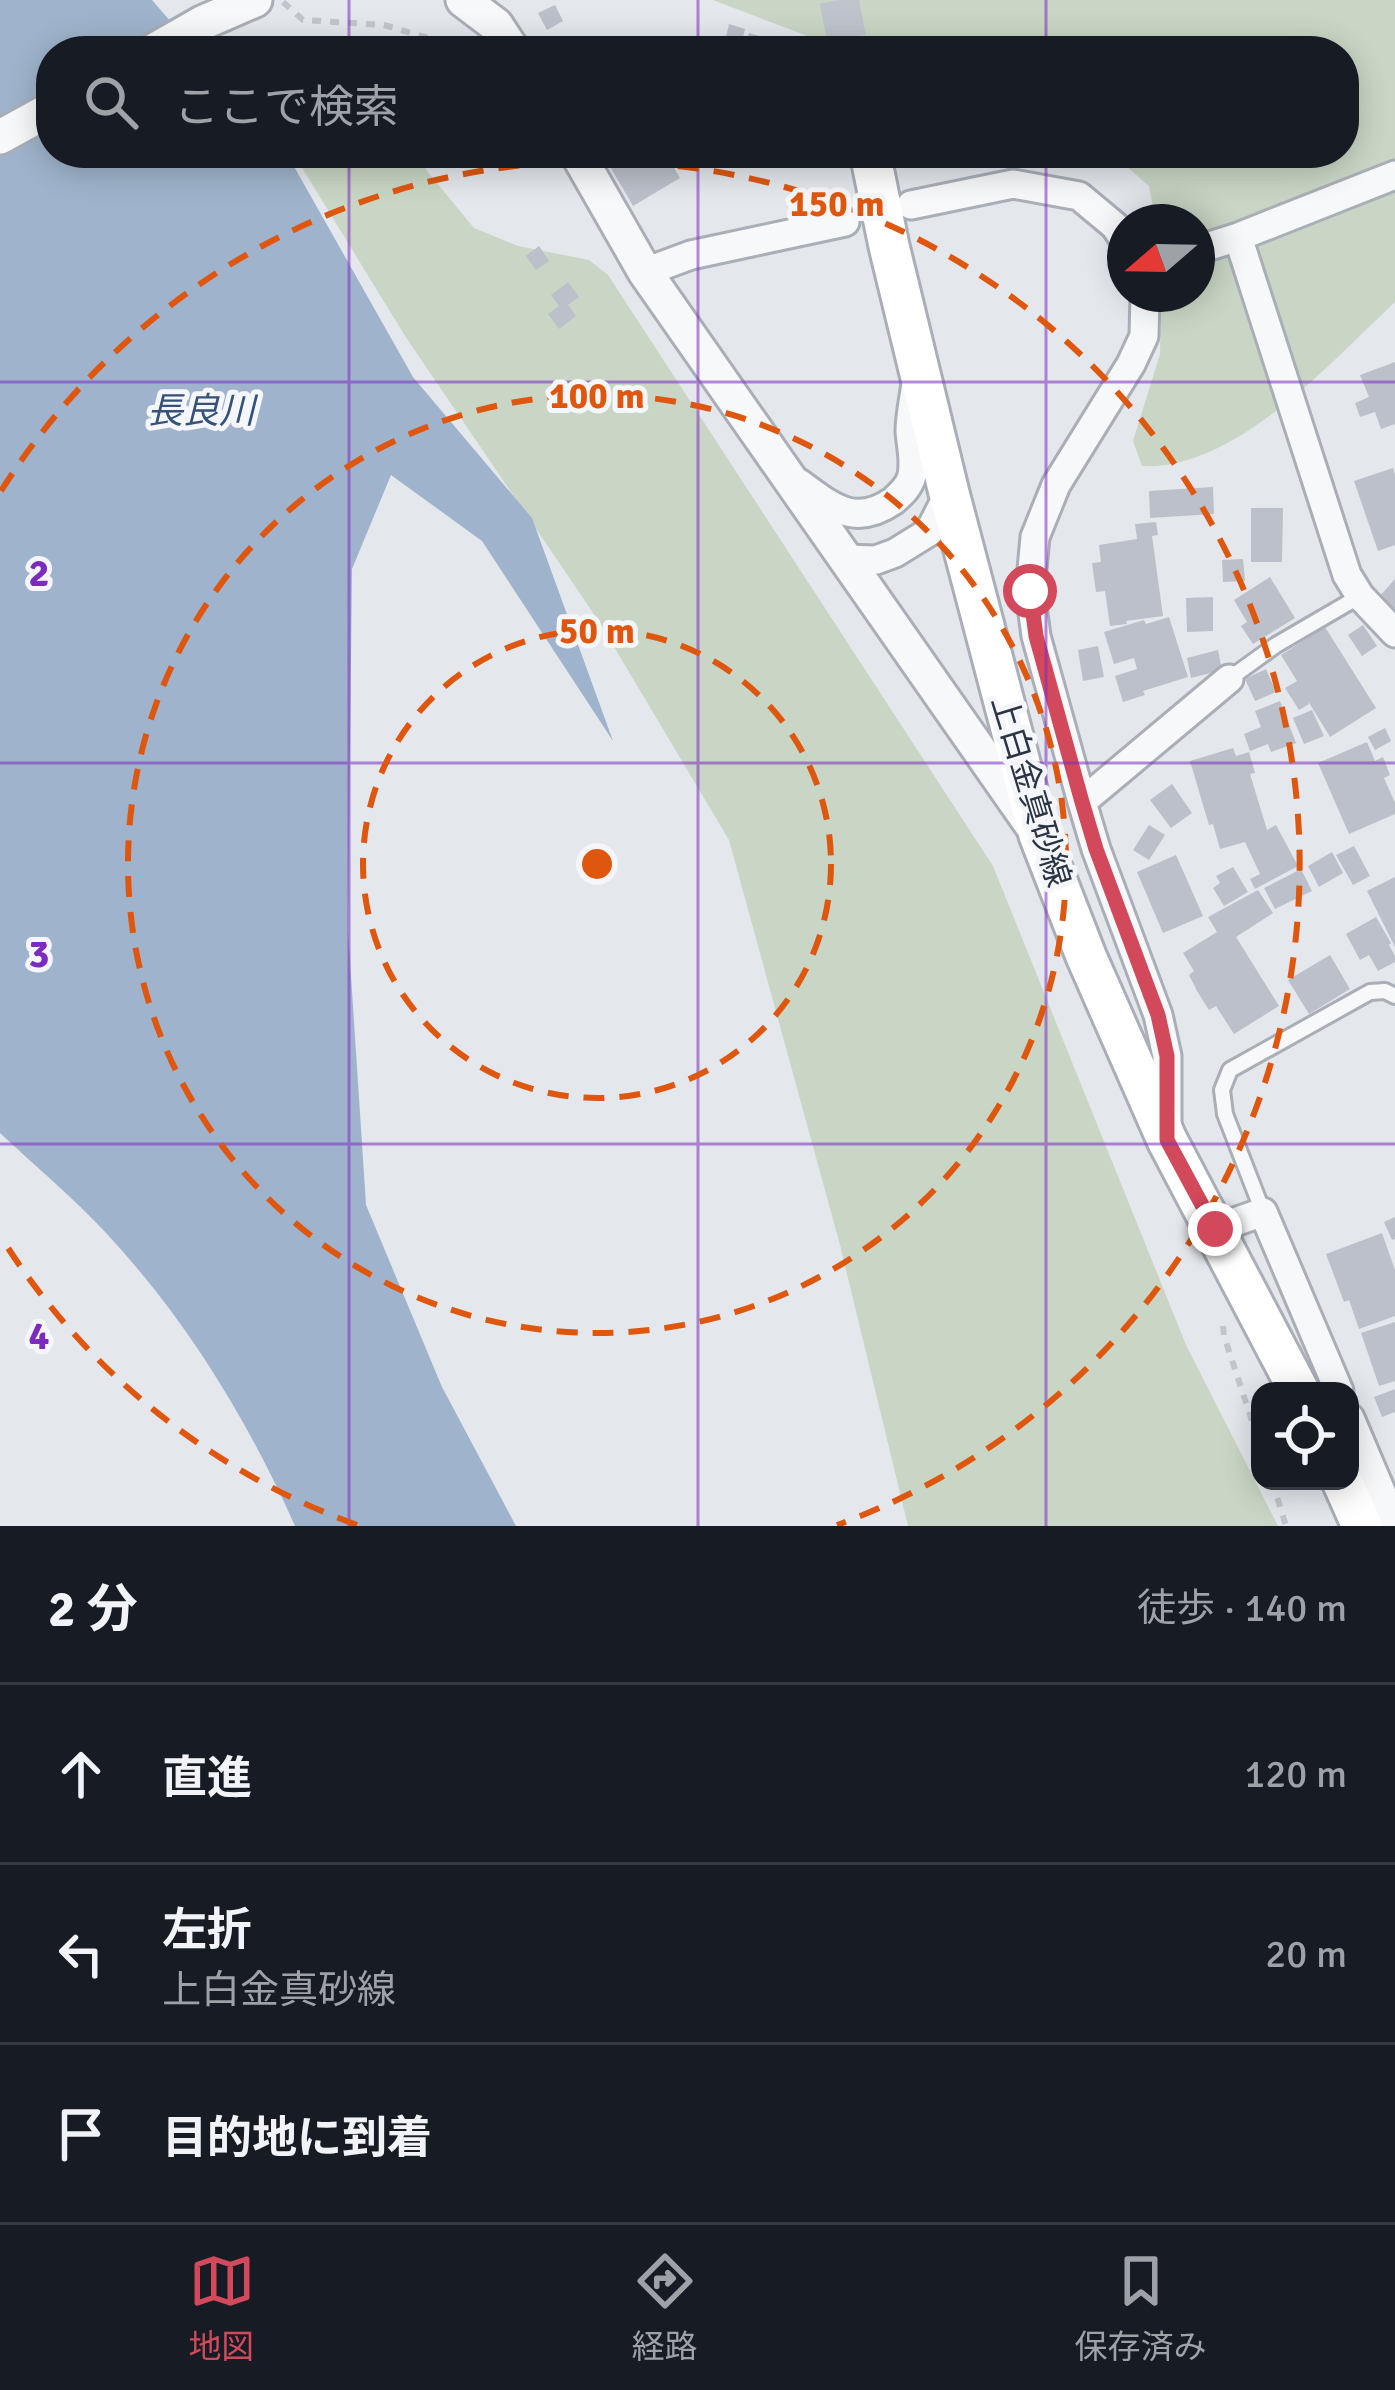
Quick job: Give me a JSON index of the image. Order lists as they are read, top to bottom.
{
  "streets": {
    "main road": ["上白金真砂線"]
  },
  "water": ["長良川"],
  "north": "left",
  "page": {
    "search": "ここで検索",
    "heading": ["2 分", "徒歩 · 140 m"],
    "list": [
      ["直進", "120 m"],
      ["左折", "上白金真砂線", "20 m"],
      "目的地に到着"
    ],
    "nav": ["地図", "経路", "保存済み"]
  },
  "grid": {
    "rows": ["2", "3", "4"]
  },
  "rings": ["150 m", "100 m", "50 m"]
}
